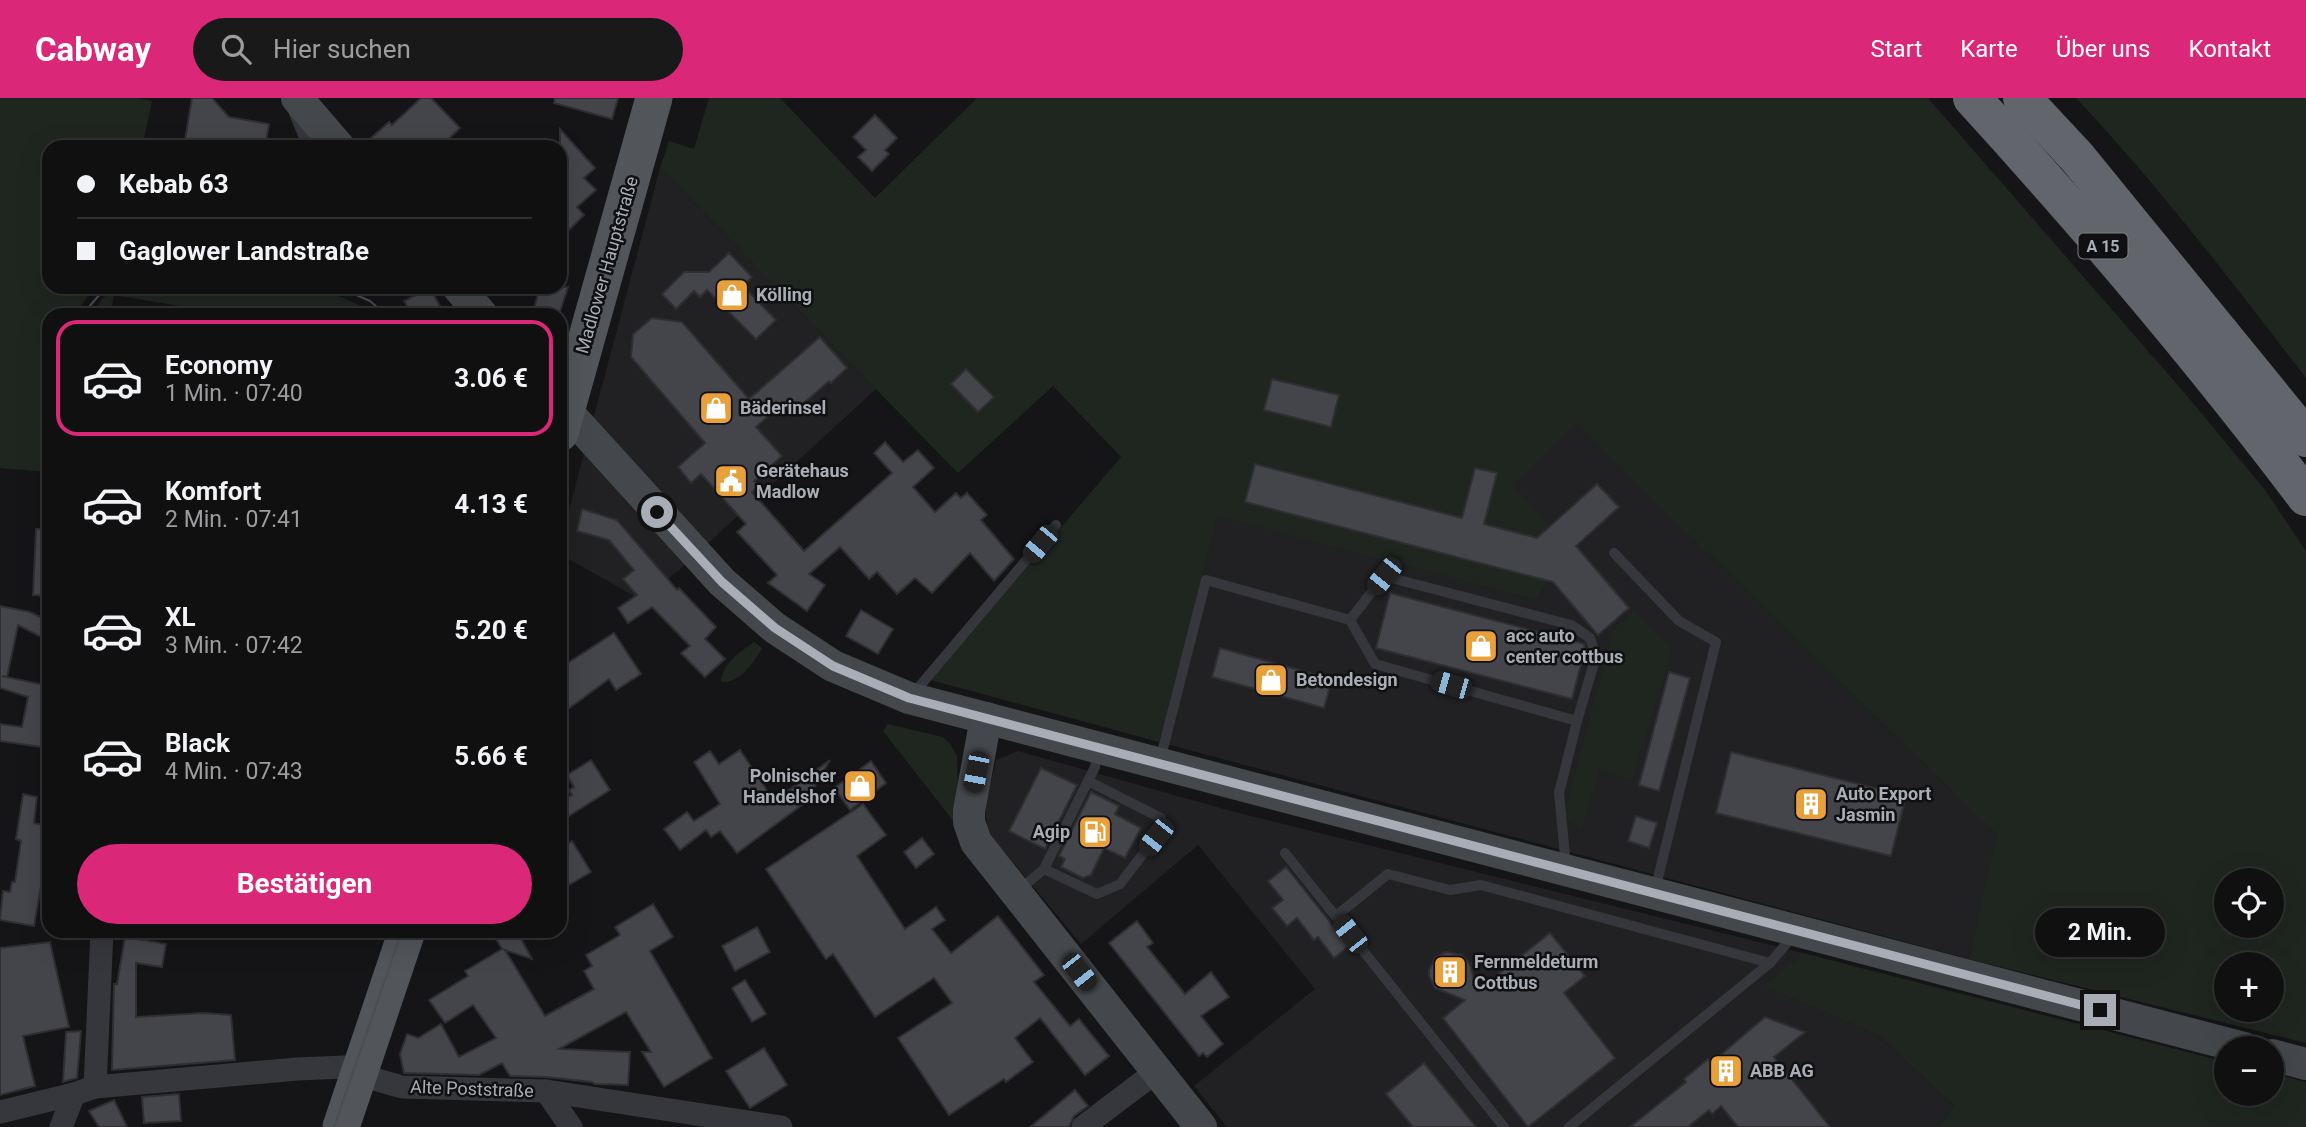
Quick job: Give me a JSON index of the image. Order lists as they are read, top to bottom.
{
  "streets": {
    "highway": ["A 15"],
    "main road": ["Madlower Hauptstraße"],
    "street": ["Alte Poststraße"]
  },
  "places": {
    "shop": [
      "Kölling",
      "Bäderinsel",
      "acc auto center cottbus",
      "Betondesign",
      "Polnischer Handelshof"
    ],
    "public building": ["Gerätehaus Madlow"],
    "building": ["Auto Export Jasmin", "Fernmeldeturm Cottbus", "ABB AG"],
    "fuel station": ["Agip"]
  },
  "page": {
    "header": "Cabway",
    "search": "Hier suchen",
    "nav": [
      "Start",
      "Karte",
      "Über uns",
      "Kontakt"
    ],
    "banner": ["Kebab 63", "Gaglower Landstraße"],
    "list": [
      {
        "name": "Economy",
        "note": "1 Min. · 07:40",
        "value": "3.06 €"
      },
      {
        "name": "Komfort",
        "note": "2 Min. · 07:41",
        "value": "4.13 €"
      },
      {
        "name": "XL",
        "note": "3 Min. · 07:42",
        "value": "5.20 €"
      },
      {
        "name": "Black",
        "note": "4 Min. · 07:43",
        "value": "5.66 €"
      }
    ],
    "buttons": "Bestätigen",
    "map_buttons": ["+", "−"],
    "bubble": "2 Min."
  }
}
